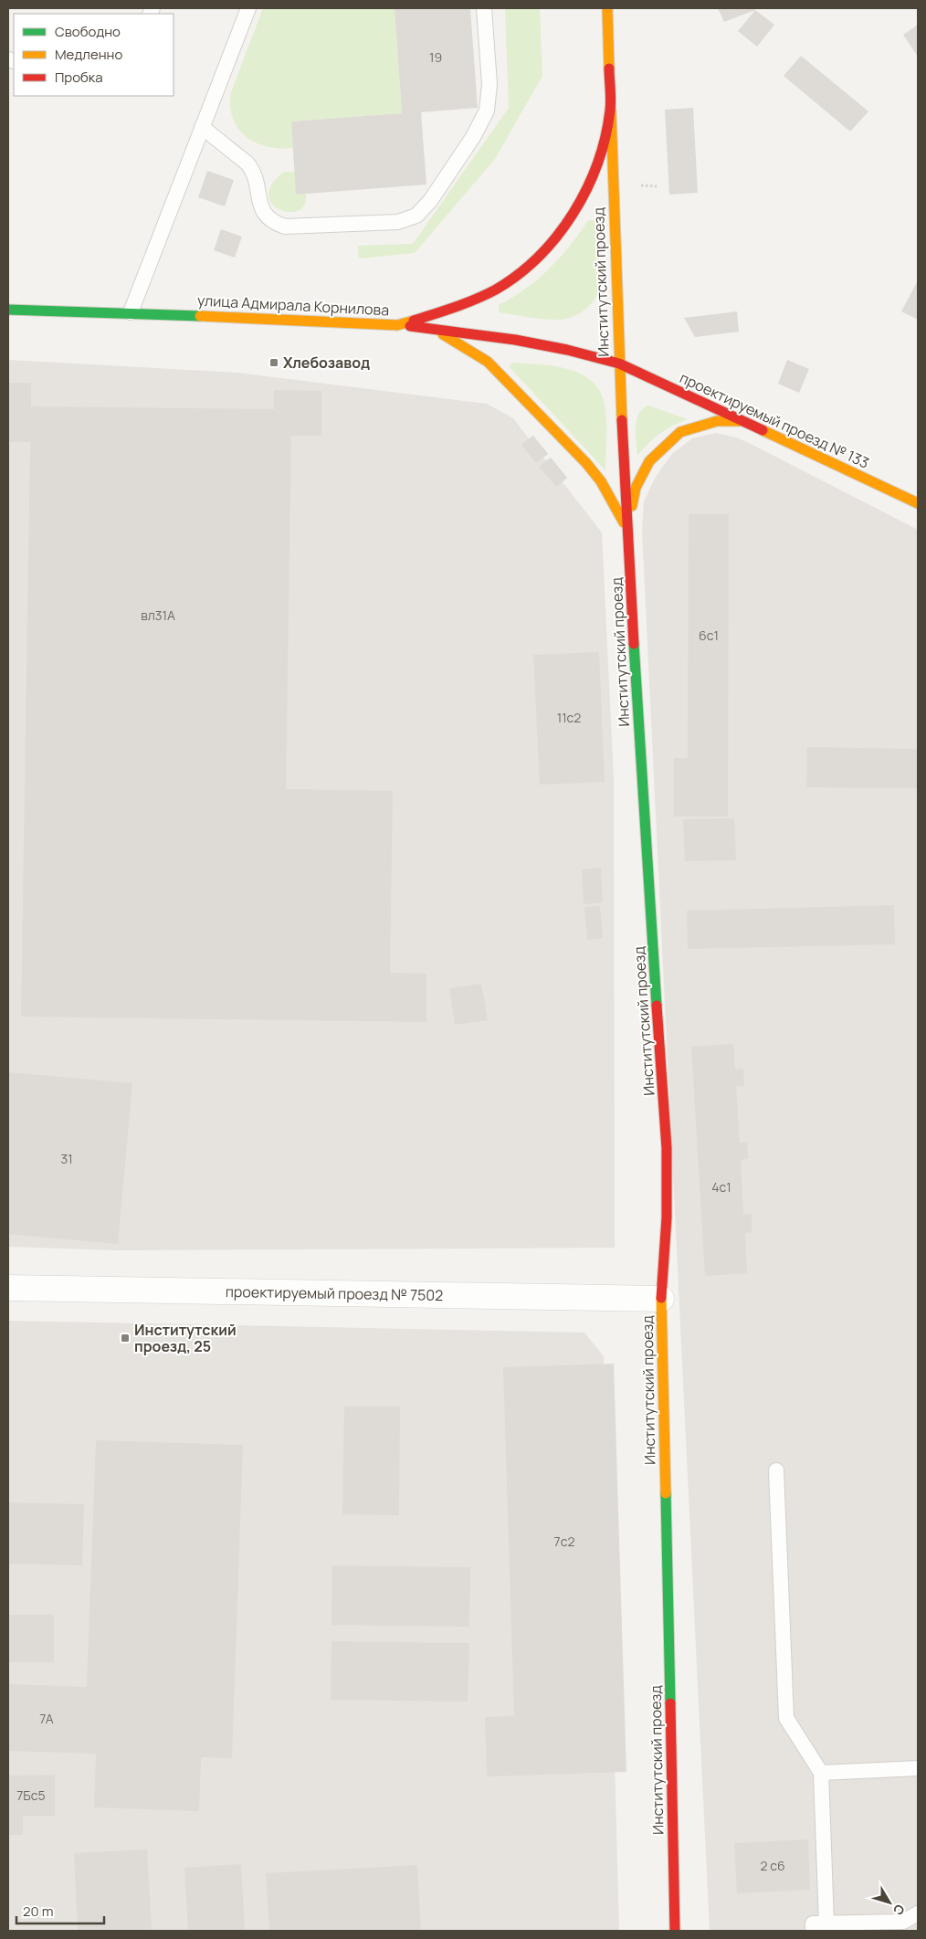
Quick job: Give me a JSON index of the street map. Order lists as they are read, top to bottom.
{
  "streets": {
    "street": [
      "Институтский проезд",
      "улица Адмирала Корнилова",
      "проектируемый проезд № 133",
      "проектируемый проезд № 7502"
    ]
  },
  "crossings": [
    ["Институтский проезд", "улица Адмирала Корнилова"],
    ["Институтский проезд", "проектируемый проезд № 133"],
    ["Институтский проезд", "проектируемый проезд № 7502"],
    ["улица Адмирала Корнилова", "проектируемый проезд № 133"]
  ],
  "places": {
    "transit": ["Хлебозавод", "Институтский проезд, 25"]
  },
  "house_numbers": [
    "19",
    "вл31А",
    "6с1",
    "11с2",
    "31",
    "4с1",
    "7с2",
    "7А",
    "7Бс5",
    "2 с6"
  ],
  "legend": ["Свободно", "Медленно", "Пробка"],
  "scale_bar": "20 m",
  "north": "bottom right"
}
